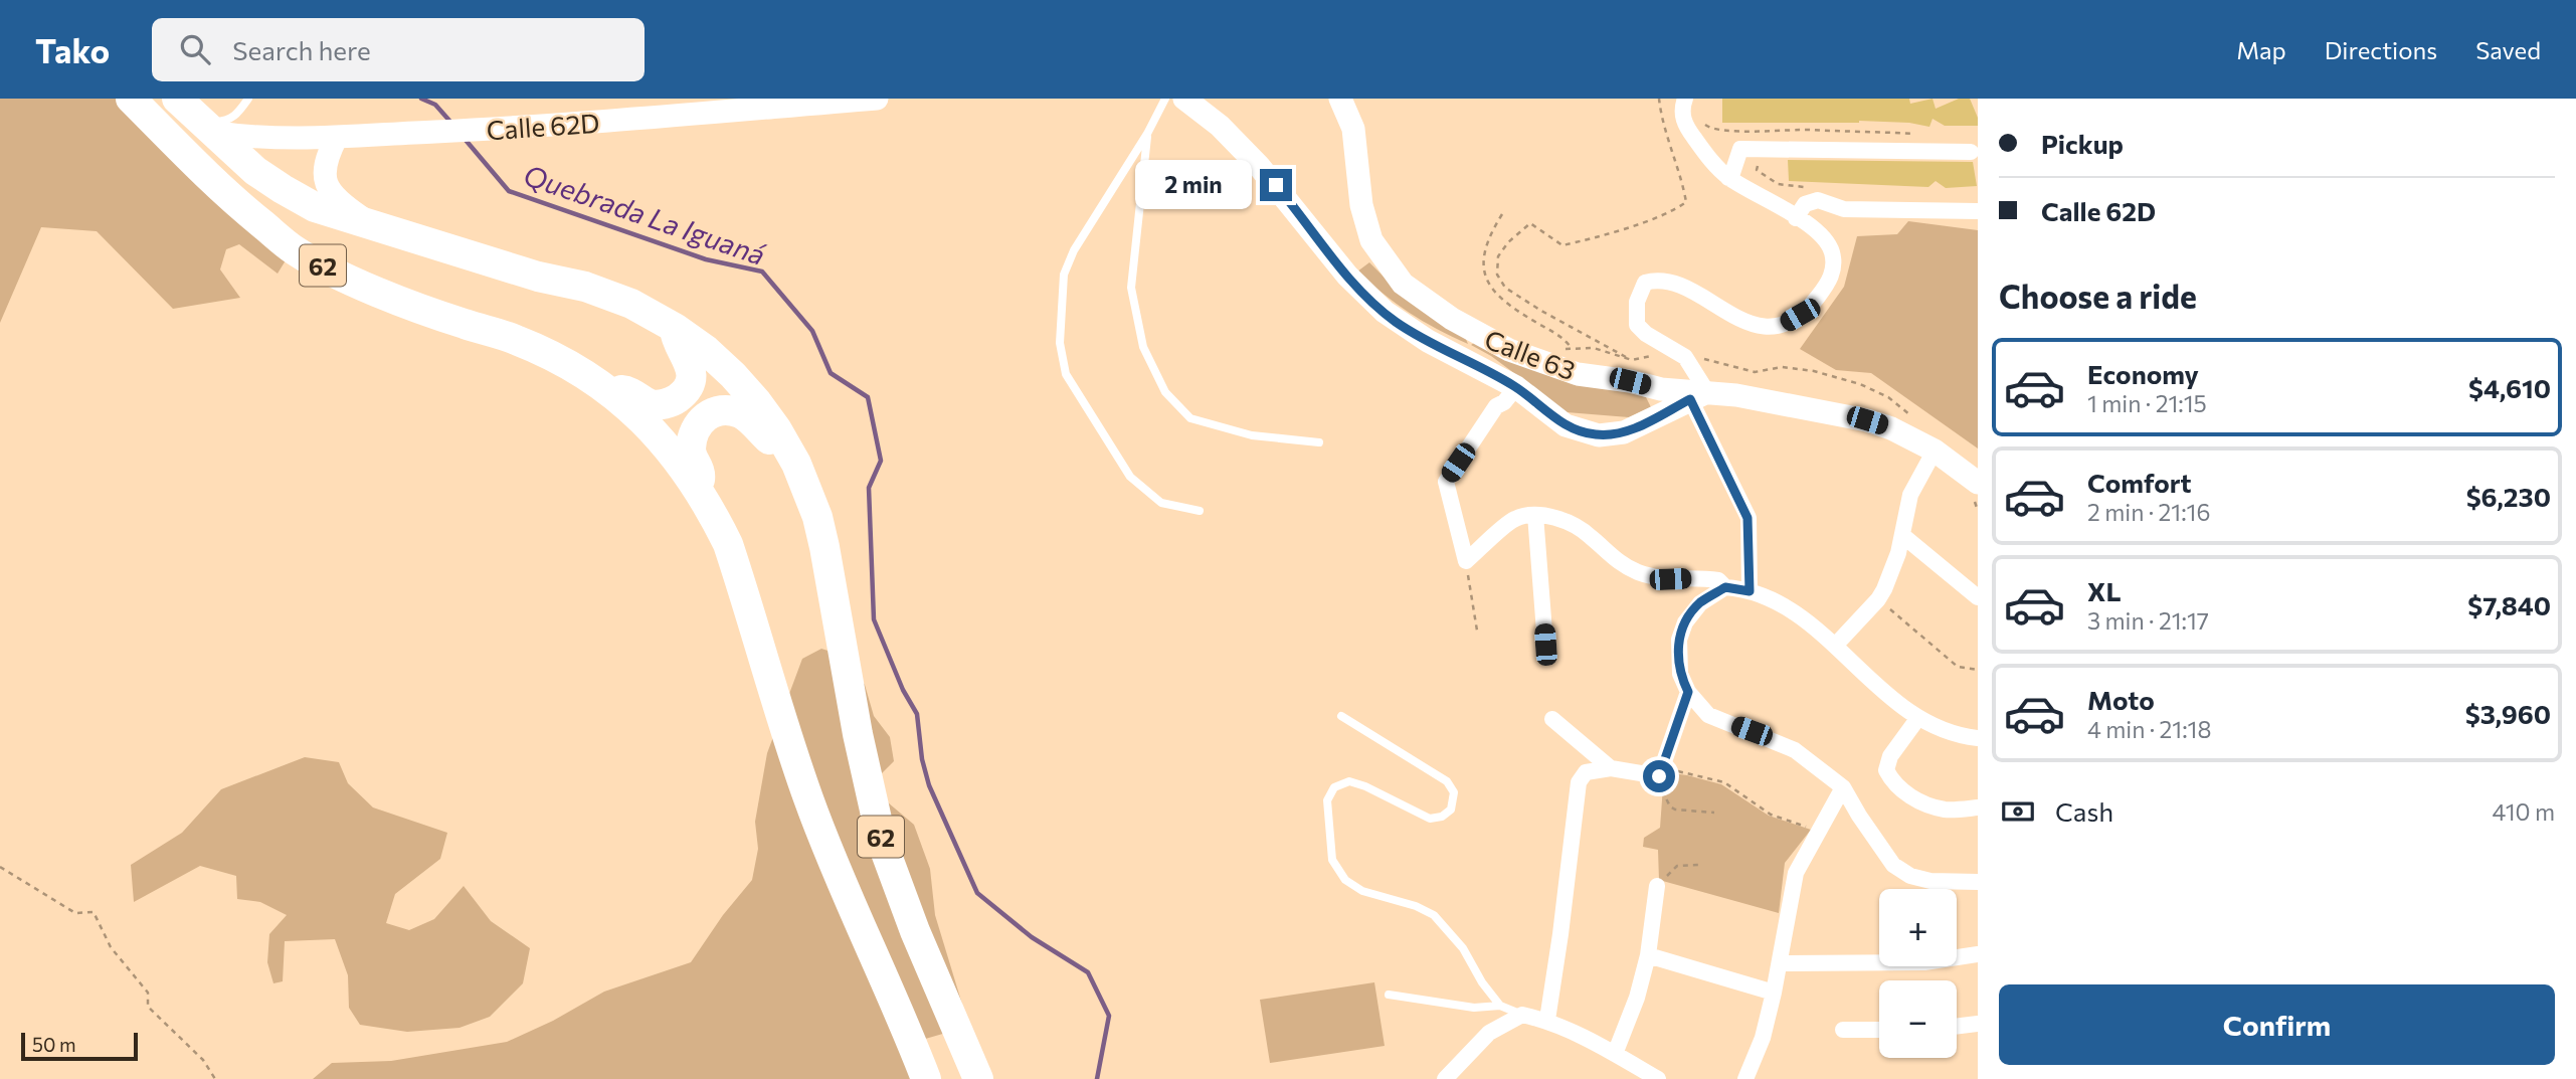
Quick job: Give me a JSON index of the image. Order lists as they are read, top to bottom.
{
  "streets": {
    "highway": ["62"],
    "main road": ["Calle 62D", "Calle 63"]
  },
  "crossings": [
    ["Calle 62D", "62"]
  ],
  "water": ["Quebrada La Iguaná"],
  "scale_bar": "50 m",
  "page": {
    "header": "Tako",
    "search": "Search here",
    "nav": ["Map", "Directions", "Saved"],
    "banner": ["Pickup", "Calle 62D"],
    "bubble": "2 min",
    "heading": "Choose a ride",
    "list": [
      {
        "name": "Economy",
        "note": "1 min · 21:15",
        "value": "$4,610"
      },
      {
        "name": "Comfort",
        "note": "2 min · 21:16",
        "value": "$6,230"
      },
      {
        "name": "XL",
        "note": "3 min · 21:17",
        "value": "$7,840"
      },
      {
        "name": "Moto",
        "note": "4 min · 21:18",
        "value": "$3,960"
      }
    ],
    "pay": ["Cash", "410 m"],
    "map_buttons": ["+", "−"],
    "buttons": "Confirm",
    "scale": "50 m"
  }
}
